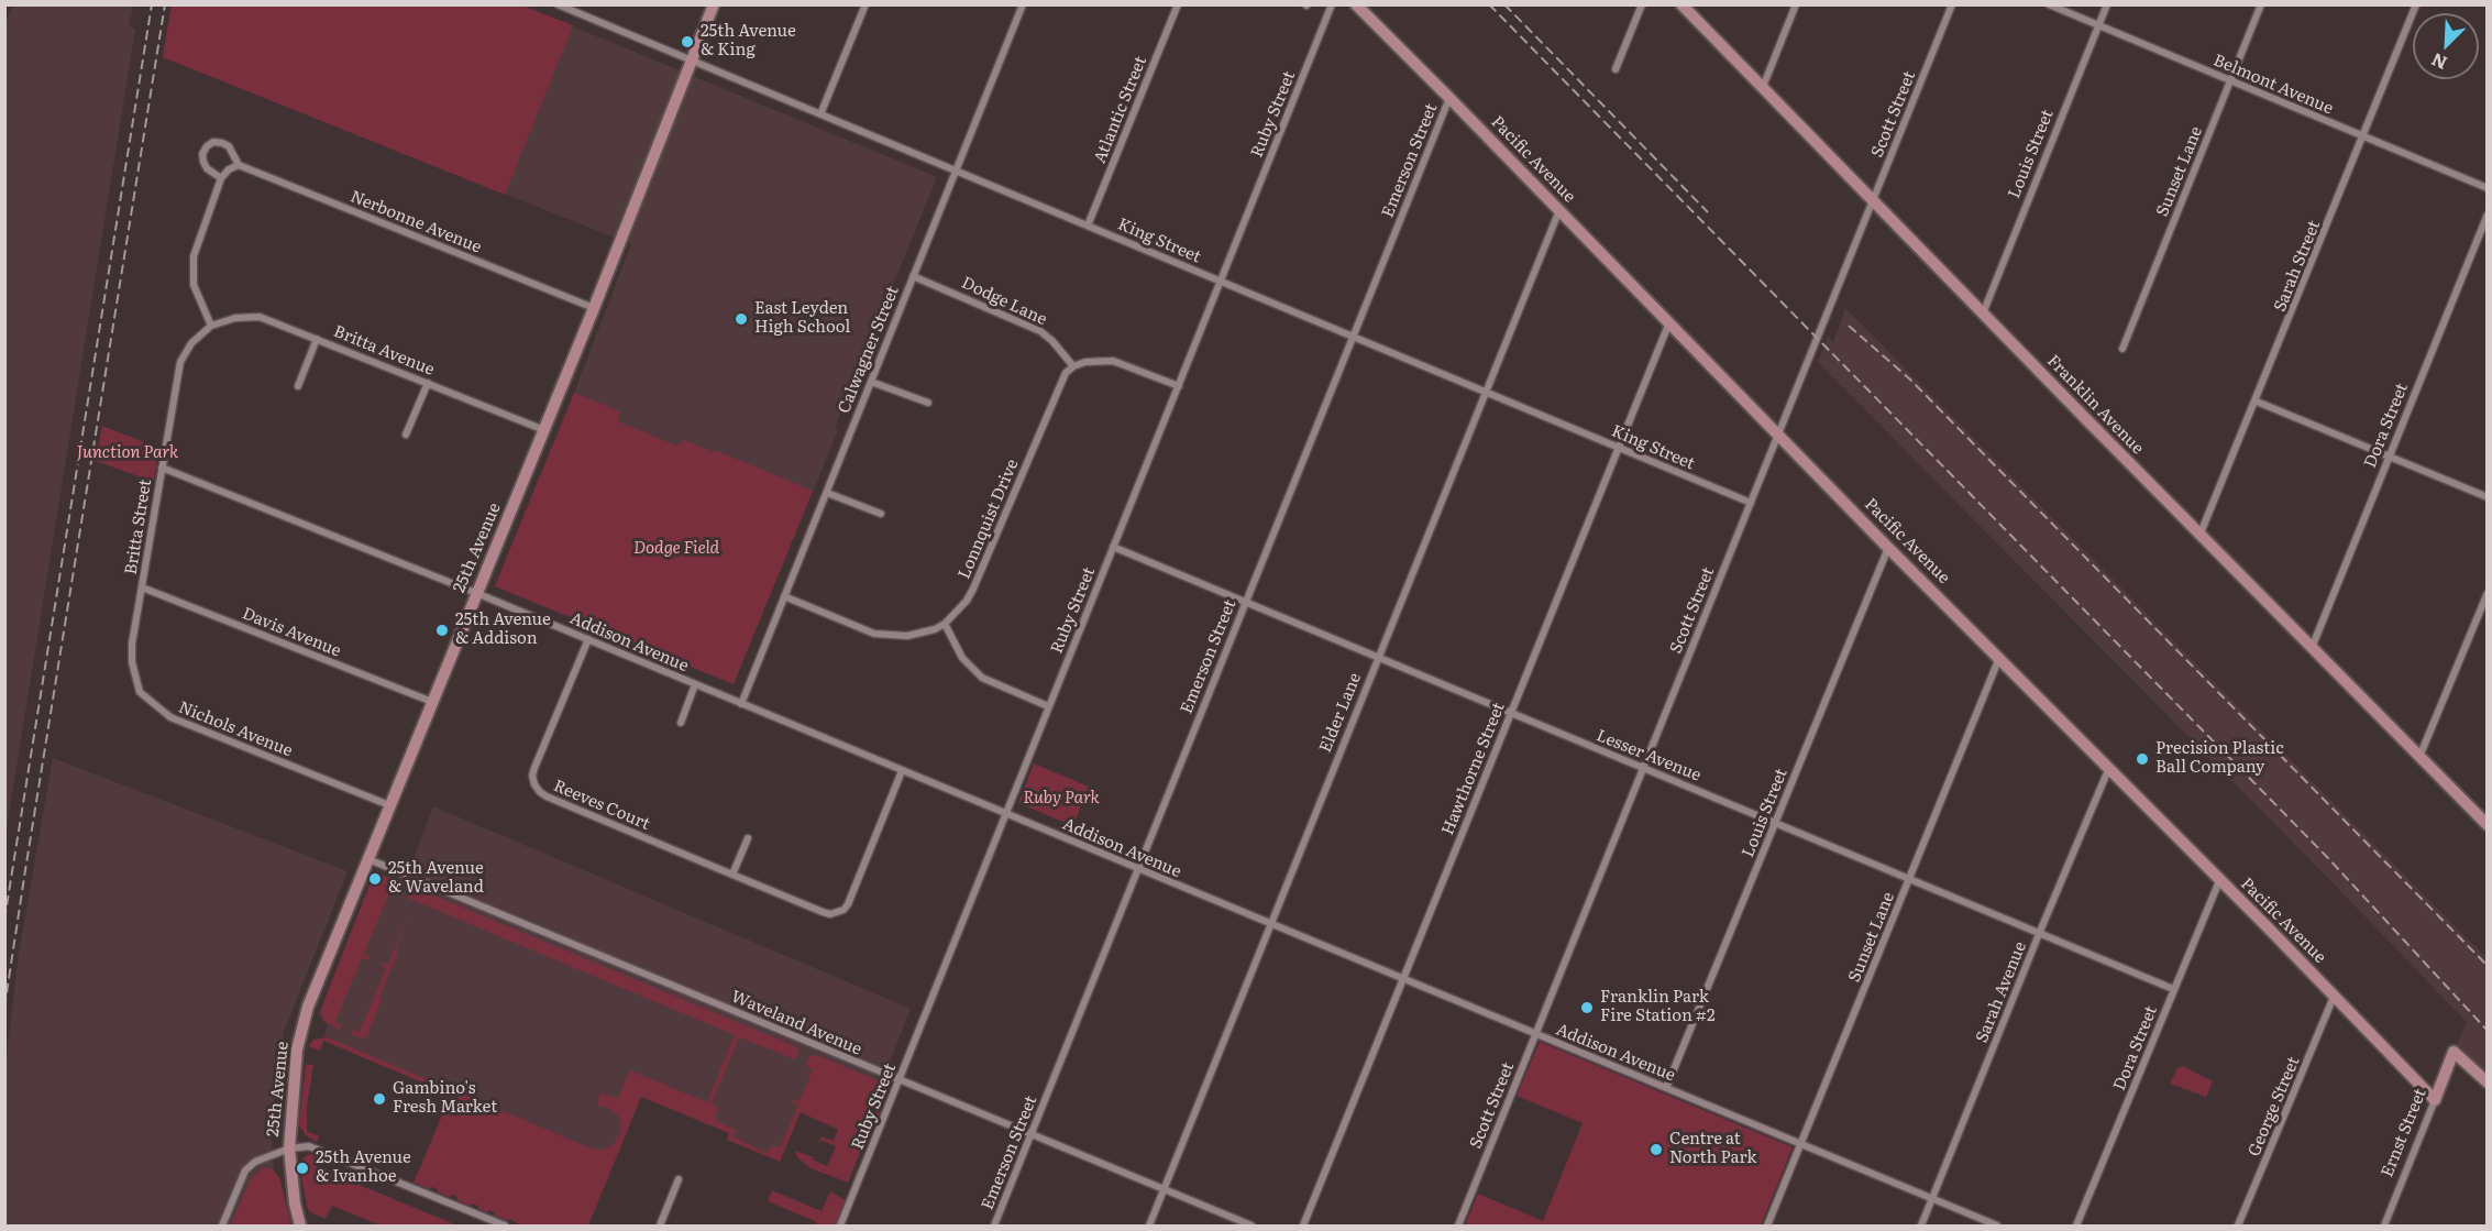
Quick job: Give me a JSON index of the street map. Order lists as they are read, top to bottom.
{
  "streets": {
    "street": [
      "Belmont Avenue",
      "Atlantic Street",
      "Ruby Street",
      "Scott Street",
      "Louis Street",
      "Pacific Avenue",
      "Emerson Street",
      "Sunset Lane",
      "Nerbonne Avenue",
      "King Street",
      "Sarah Street",
      "Dodge Lane",
      "Calwagner Street",
      "Britta Avenue",
      "Franklin Avenue",
      "Dora Street",
      "Lonnquist Drive",
      "Britta Street",
      "25th Avenue",
      "Davis Avenue",
      "Addison Avenue",
      "Elder Lane",
      "Nichols Avenue",
      "Lesser Avenue",
      "Hawthorne Street",
      "Reeves Court",
      "Sarah Avenue",
      "Waveland Avenue",
      "George Street",
      "Ernst Street"
    ]
  },
  "crossings": [
    ["Belmont Avenue", "Louis Street"],
    ["Belmont Avenue", "Sunset Lane"],
    ["Belmont Avenue", "Sarah Street"],
    ["Atlantic Street", "King Street"],
    ["Ruby Street", "King Street"],
    ["Ruby Street", "Addison Avenue"],
    ["Ruby Street", "Lesser Avenue"],
    ["Ruby Street", "Waveland Avenue"],
    ["Scott Street", "Pacific Avenue"],
    ["Scott Street", "King Street"],
    ["Scott Street", "Franklin Avenue"],
    ["Scott Street", "Addison Avenue"],
    ["Scott Street", "Lesser Avenue"],
    ["Louis Street", "Pacific Avenue"],
    ["Louis Street", "Franklin Avenue"],
    ["Louis Street", "Addison Avenue"],
    ["Louis Street", "Lesser Avenue"],
    ["Pacific Avenue", "Emerson Street"],
    ["Pacific Avenue", "Sunset Lane"],
    ["Pacific Avenue", "Dora Street"],
    ["Pacific Avenue", "Elder Lane"],
    ["Pacific Avenue", "Hawthorne Street"],
    ["Pacific Avenue", "Sarah Avenue"],
    ["Pacific Avenue", "George Street"],
    ["Pacific Avenue", "Ernst Street"],
    ["Emerson Street", "King Street"],
    ["Emerson Street", "Addison Avenue"],
    ["Emerson Street", "Lesser Avenue"],
    ["Emerson Street", "Waveland Avenue"],
    ["Sunset Lane", "Addison Avenue"],
    ["Sunset Lane", "Lesser Avenue"],
    ["Nerbonne Avenue", "25th Avenue"],
    ["King Street", "Calwagner Street"],
    ["King Street", "25th Avenue"],
    ["King Street", "Elder Lane"],
    ["King Street", "Hawthorne Street"],
    ["Sarah Street", "Franklin Avenue"],
    ["Dodge Lane", "Calwagner Street"],
    ["Dodge Lane", "Lonnquist Drive"],
    ["Calwagner Street", "Lonnquist Drive"],
    ["Calwagner Street", "Addison Avenue"],
    ["Britta Avenue", "Britta Street"],
    ["Britta Avenue", "25th Avenue"],
    ["Franklin Avenue", "Dora Street"],
    ["Dora Street", "Lesser Avenue"],
    ["Britta Street", "Davis Avenue"],
    ["Britta Street", "Addison Avenue"],
    ["Britta Street", "Nichols Avenue"],
    ["25th Avenue", "Davis Avenue"],
    ["25th Avenue", "Addison Avenue"],
    ["25th Avenue", "Nichols Avenue"],
    ["25th Avenue", "Waveland Avenue"],
    ["Davis Avenue", "Nichols Avenue"],
    ["Addison Avenue", "Elder Lane"],
    ["Addison Avenue", "Hawthorne Street"],
    ["Addison Avenue", "Reeves Court"],
    ["Addison Avenue", "Sarah Avenue"],
    ["Elder Lane", "Lesser Avenue"],
    ["Elder Lane", "Waveland Avenue"],
    ["Lesser Avenue", "Hawthorne Street"],
    ["Lesser Avenue", "Sarah Avenue"]
  ],
  "parks": ["Junction Park", "Dodge Field", "Ruby Park"],
  "places": [
    "25th Avenue & King",
    "East Leyden High School",
    "25th Avenue & Addison",
    "Precision Plastic Ball Company",
    "25th Avenue & Waveland",
    "Franklin Park Fire Station #2",
    "Gambino's Fresh Market",
    "Centre at North Park",
    "25th Avenue & Ivanhoe"
  ],
  "north": "bottom left"
}
